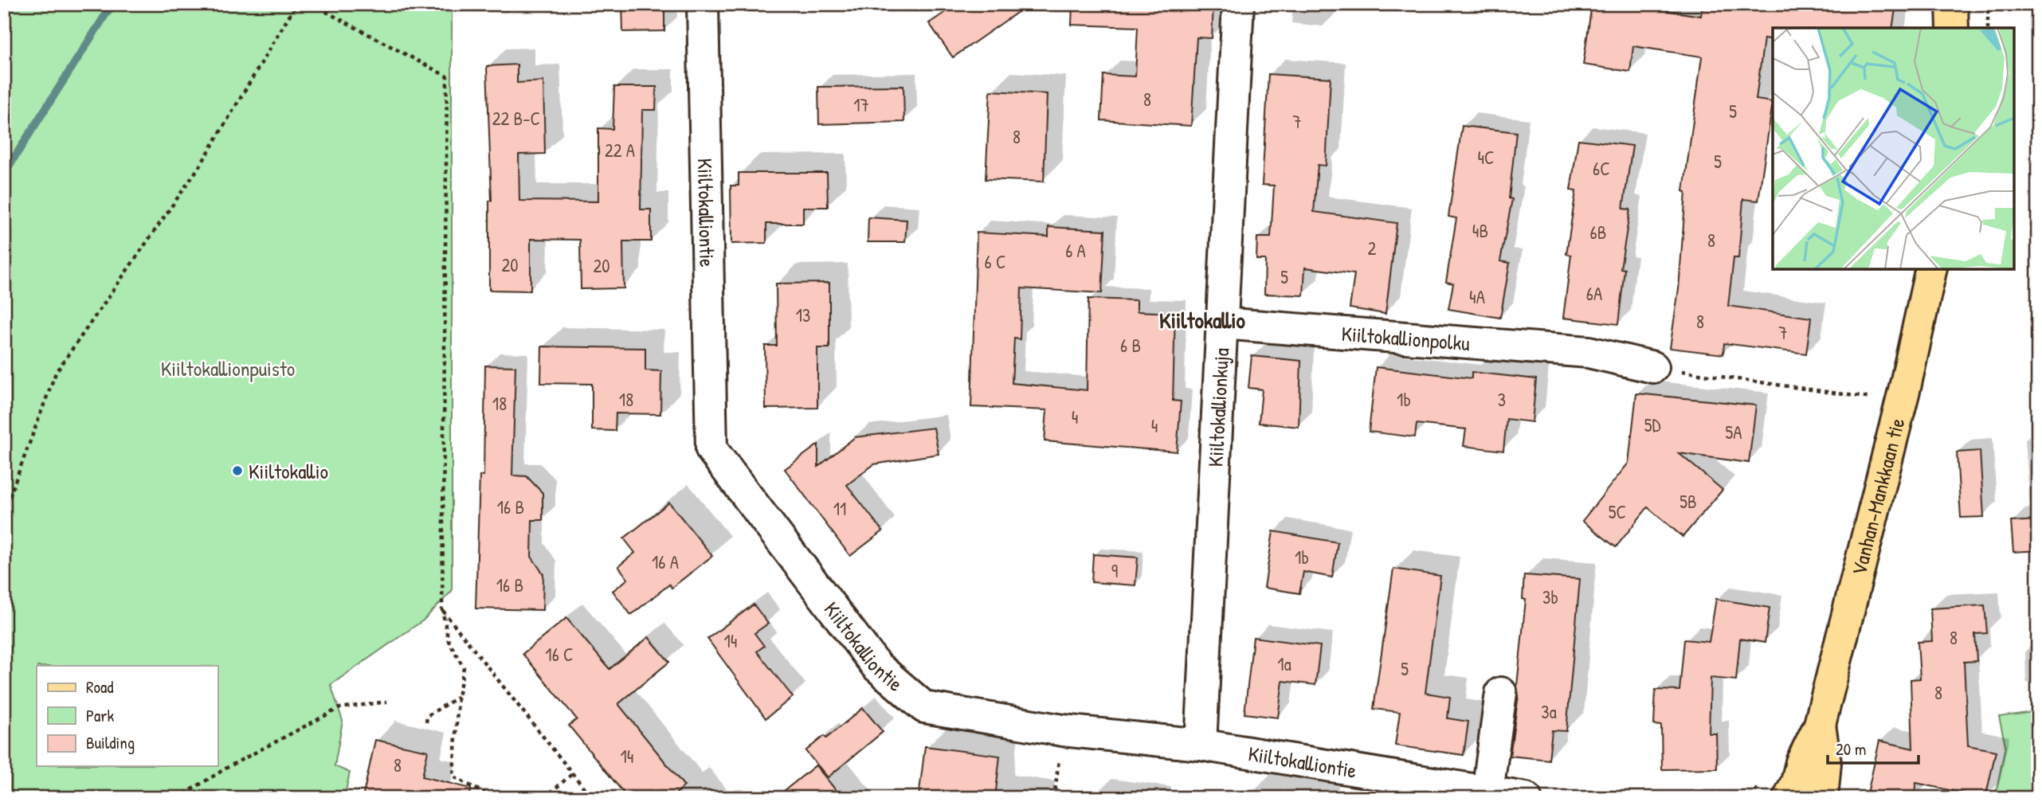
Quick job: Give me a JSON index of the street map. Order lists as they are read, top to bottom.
{
  "streets": {
    "main road": ["Vanhan-Mankkaan tie"],
    "street": ["Kiiltokalliontie", "Kiiltokallionpolku", "Kiiltokallionkuja"]
  },
  "crossings": [
    ["Kiiltokalliontie", "Kiiltokallionkuja"],
    ["Kiiltokallionpolku", "Kiiltokallionkuja"]
  ],
  "districts": ["Kiiltokallio"],
  "parks": ["Kiiltokallionpuisto"],
  "places": ["Kiiltokallio"],
  "house_numbers": [
    "8",
    "17",
    "5",
    "22 B-C",
    "7",
    "8",
    "22 A",
    "4C",
    "5",
    "6C",
    "4B",
    "6B",
    "8",
    "2",
    "6 A",
    "6 C",
    "20",
    "20",
    "5",
    "6A",
    "4A",
    "13",
    "8",
    "7",
    "6 B",
    "18",
    "1b",
    "3",
    "18",
    "4",
    "5D",
    "4",
    "5A",
    "5B",
    "16 B",
    "11",
    "5C",
    "1b",
    "16 A",
    "9",
    "16 B",
    "3b",
    "8",
    "14",
    "16 C",
    "1a",
    "5",
    "8",
    "3a",
    "14",
    "8"
  ],
  "legend": ["Road", "Park", "Building"],
  "scale_bar": "20 m"
}
